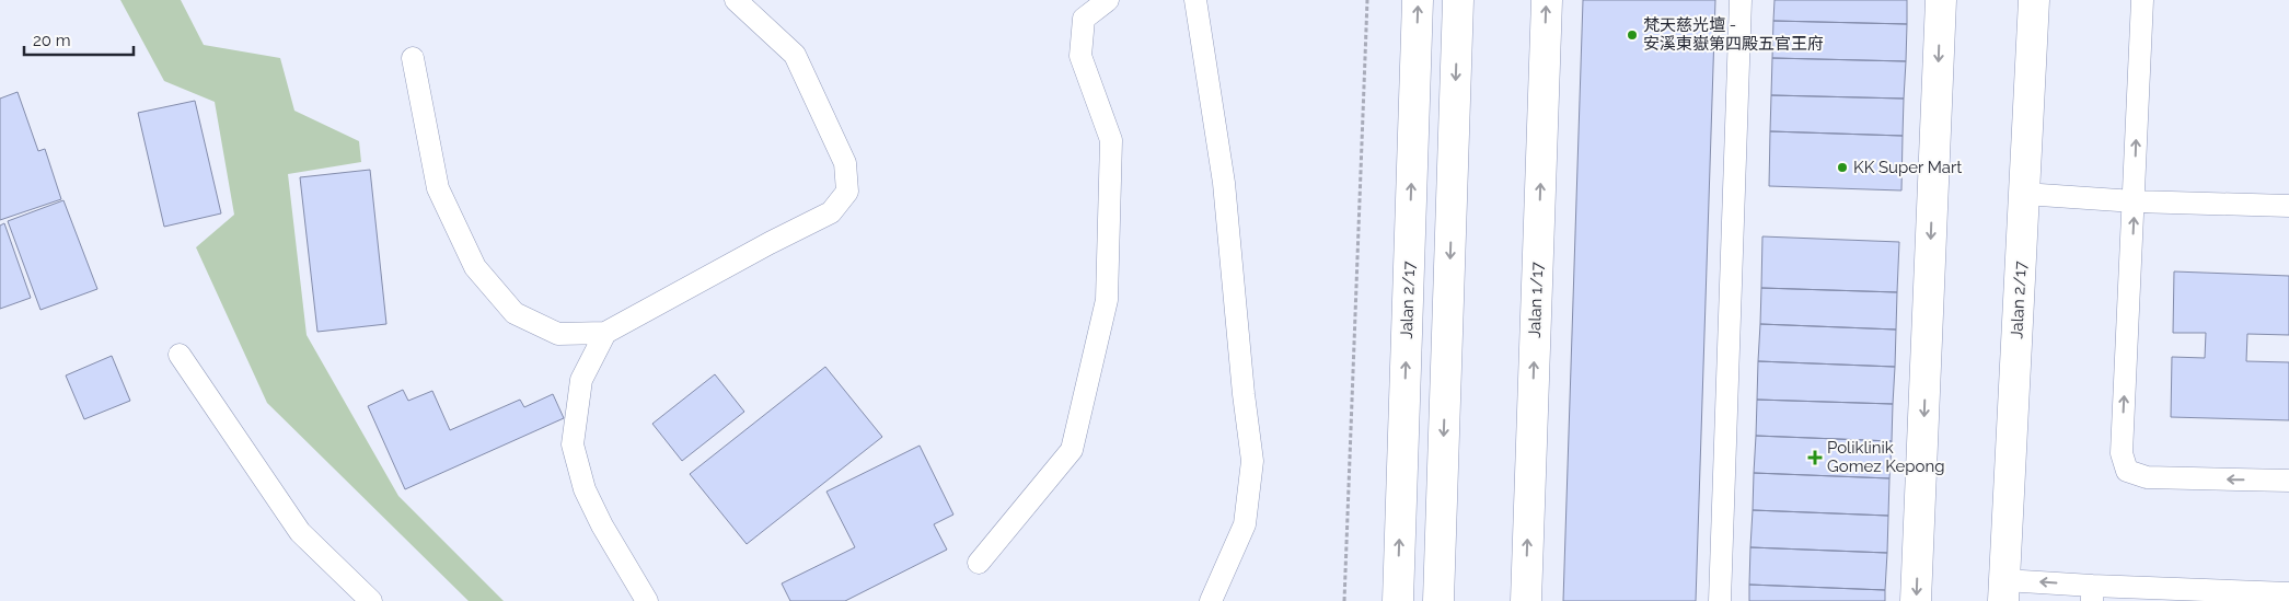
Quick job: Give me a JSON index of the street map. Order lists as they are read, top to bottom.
{
  "streets": {
    "street": ["Jalan 2/17", "Jalan 1/17"]
  },
  "places": {
    "other": ["梵天慈光壇 - 安溪東嶽第四殿五官王府", "KK Super Mart"],
    "health": ["Poliklinik Gomez Kepong"]
  },
  "scale_bar": "20 m"
}
